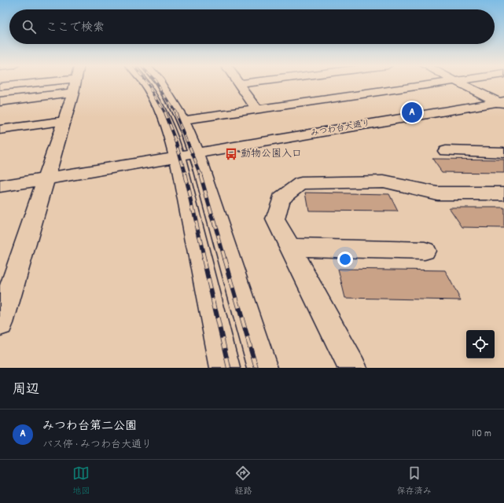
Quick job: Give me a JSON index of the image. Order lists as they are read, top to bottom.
{
  "streets": {
    "street": ["みつわ台大通り"]
  },
  "places": {
    "bus stop": ["動物公園入口"]
  },
  "page": {
    "search": "ここで検索",
    "pins": "A",
    "heading": "周辺",
    "list": [
      {
        "mark": "A",
        "name": "みつわ台第二公園",
        "note": "バス停 · みつわ台大通り",
        "value": "110 m"
      }
    ],
    "nav": ["地図", "経路", "保存済み"]
  }
}
